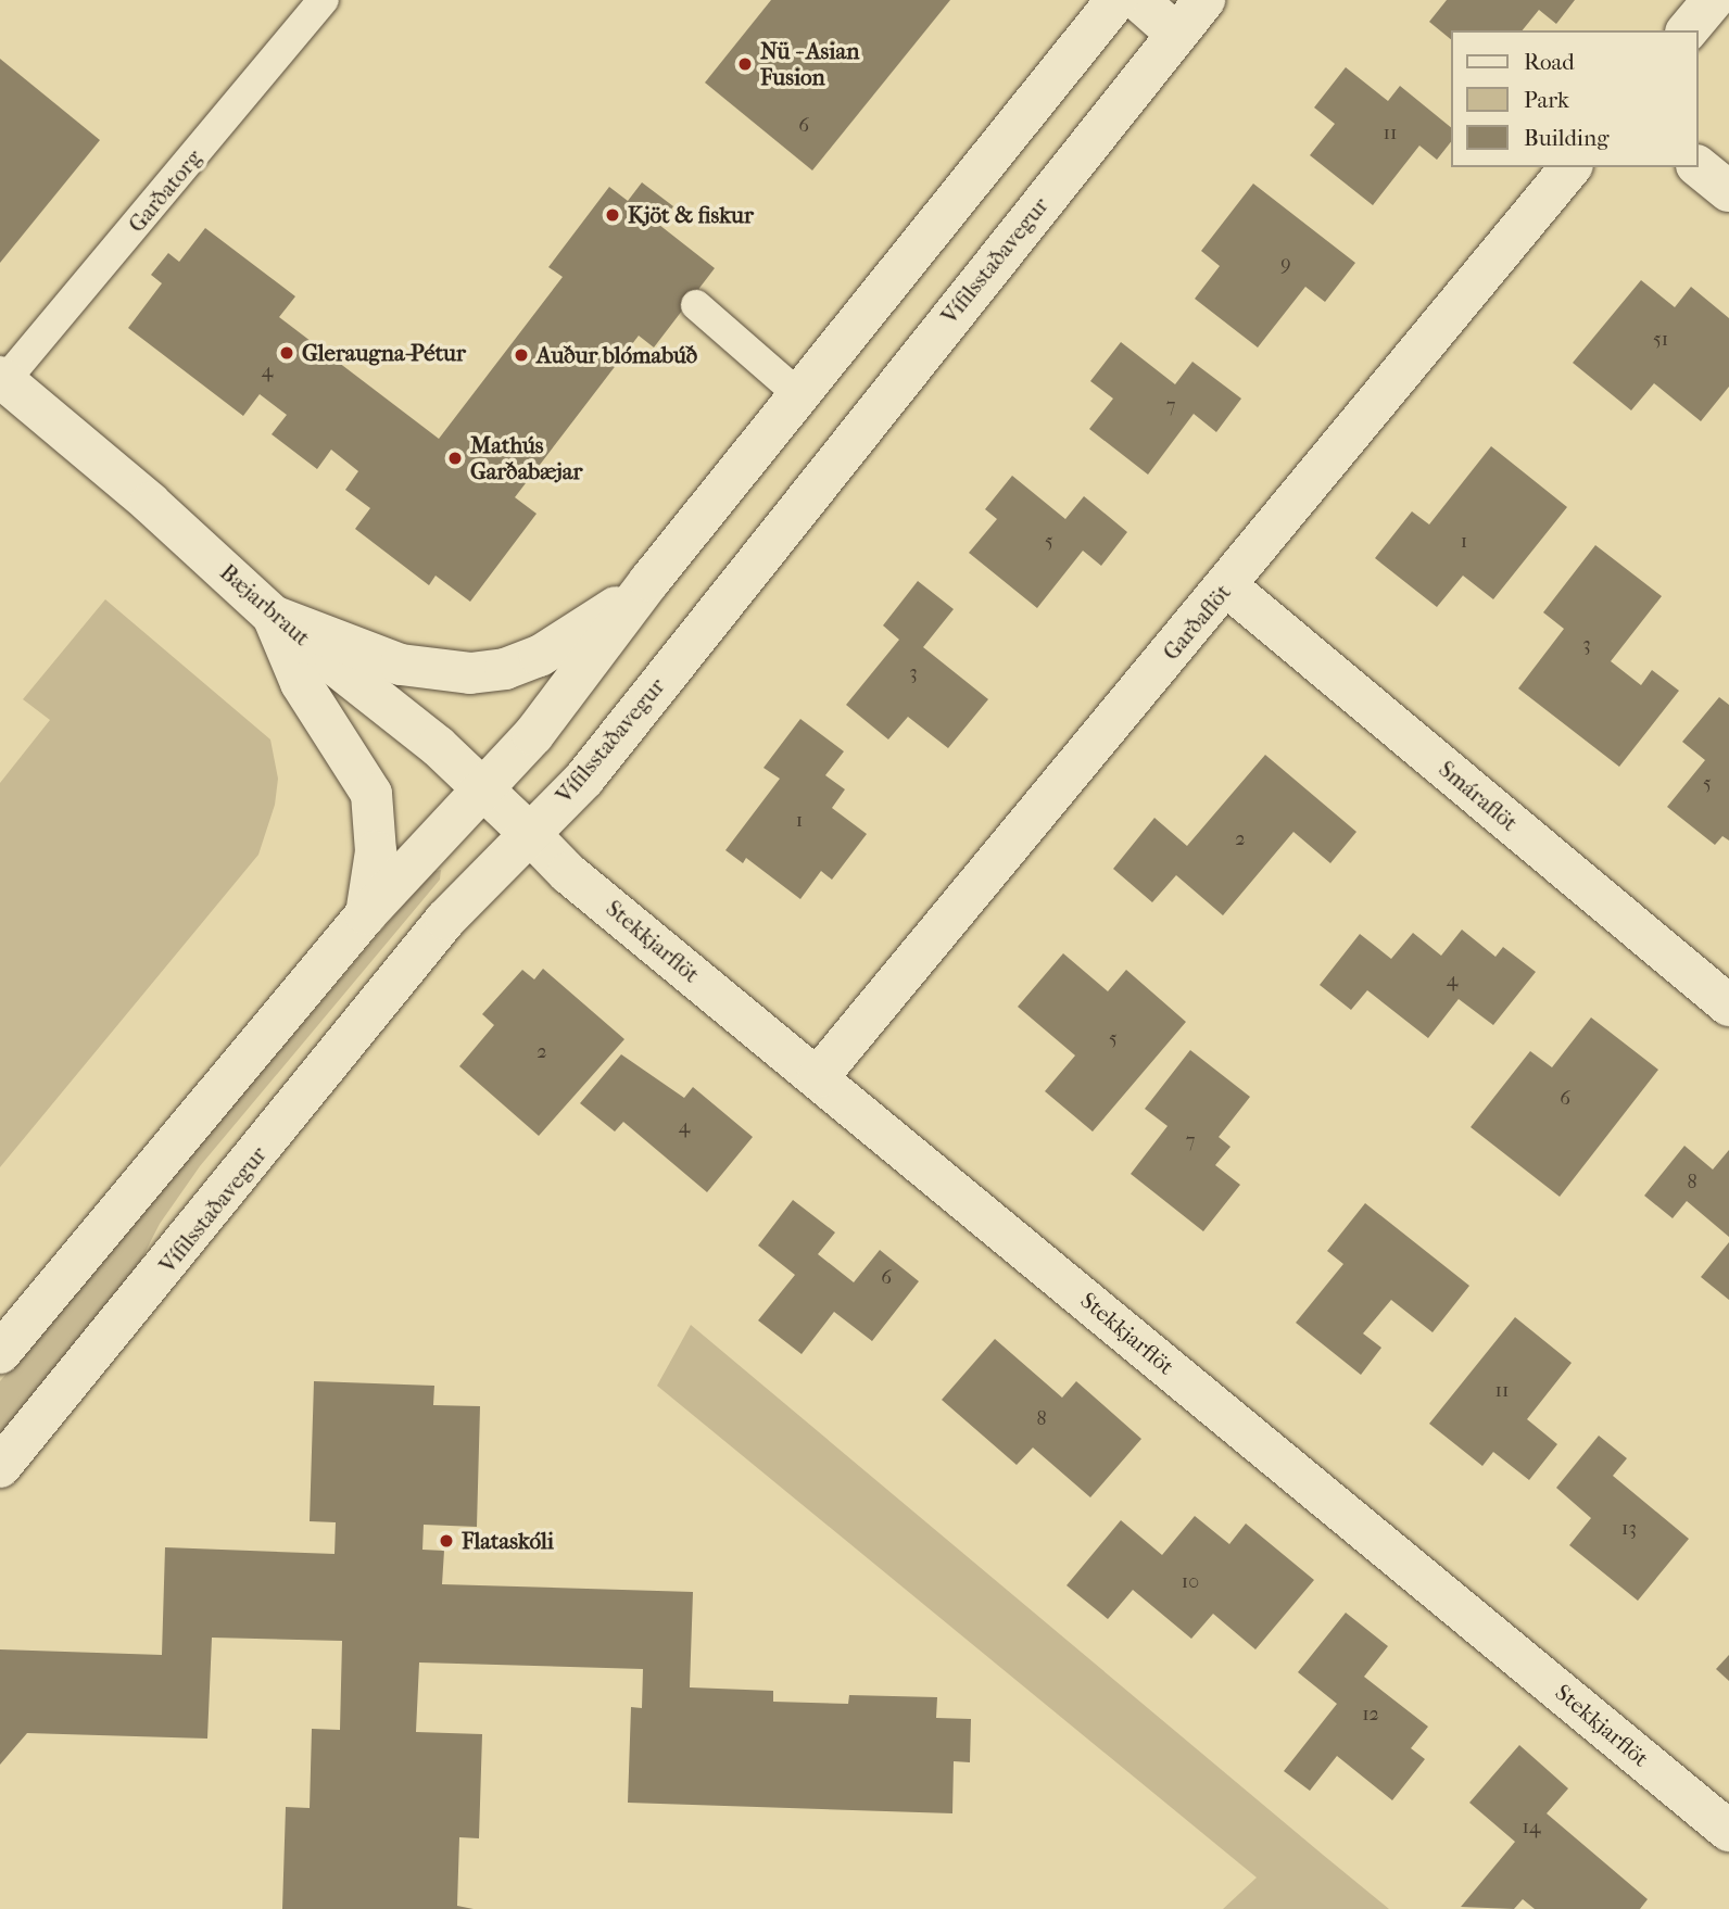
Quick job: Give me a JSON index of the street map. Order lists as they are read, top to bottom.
{
  "streets": {
    "main road": [
      "Vífilsstaðavegur",
      "Bæjarbraut",
      "Garðaflöt",
      "Smáraflöt",
      "Stekkjarflöt"
    ],
    "lane": ["Garðatorg"]
  },
  "crossings": [
    ["Garðatorg", "Bæjarbraut"],
    ["Vífilsstaðavegur", "Bæjarbraut"],
    ["Vífilsstaðavegur", "Stekkjarflöt"],
    ["Bæjarbraut", "Stekkjarflöt"],
    ["Garðaflöt", "Smáraflöt"],
    ["Garðaflöt", "Stekkjarflöt"]
  ],
  "places": [
    "Nü - Asian Fusion",
    "Kjöt & fiskur",
    "Gleraugna-Pétur",
    "Auður blómabúð",
    "Mathús Garðabæjar",
    "Flataskóli"
  ],
  "house_numbers": [
    "6",
    "11",
    "9",
    "51",
    "4",
    "7",
    "5",
    "1",
    "3",
    "3",
    "5",
    "1",
    "2",
    "4",
    "5",
    "2",
    "6",
    "4",
    "7",
    "8",
    "6",
    "11",
    "8",
    "13",
    "10",
    "12",
    "14"
  ],
  "legend": ["Road", "Park", "Building"]
}
